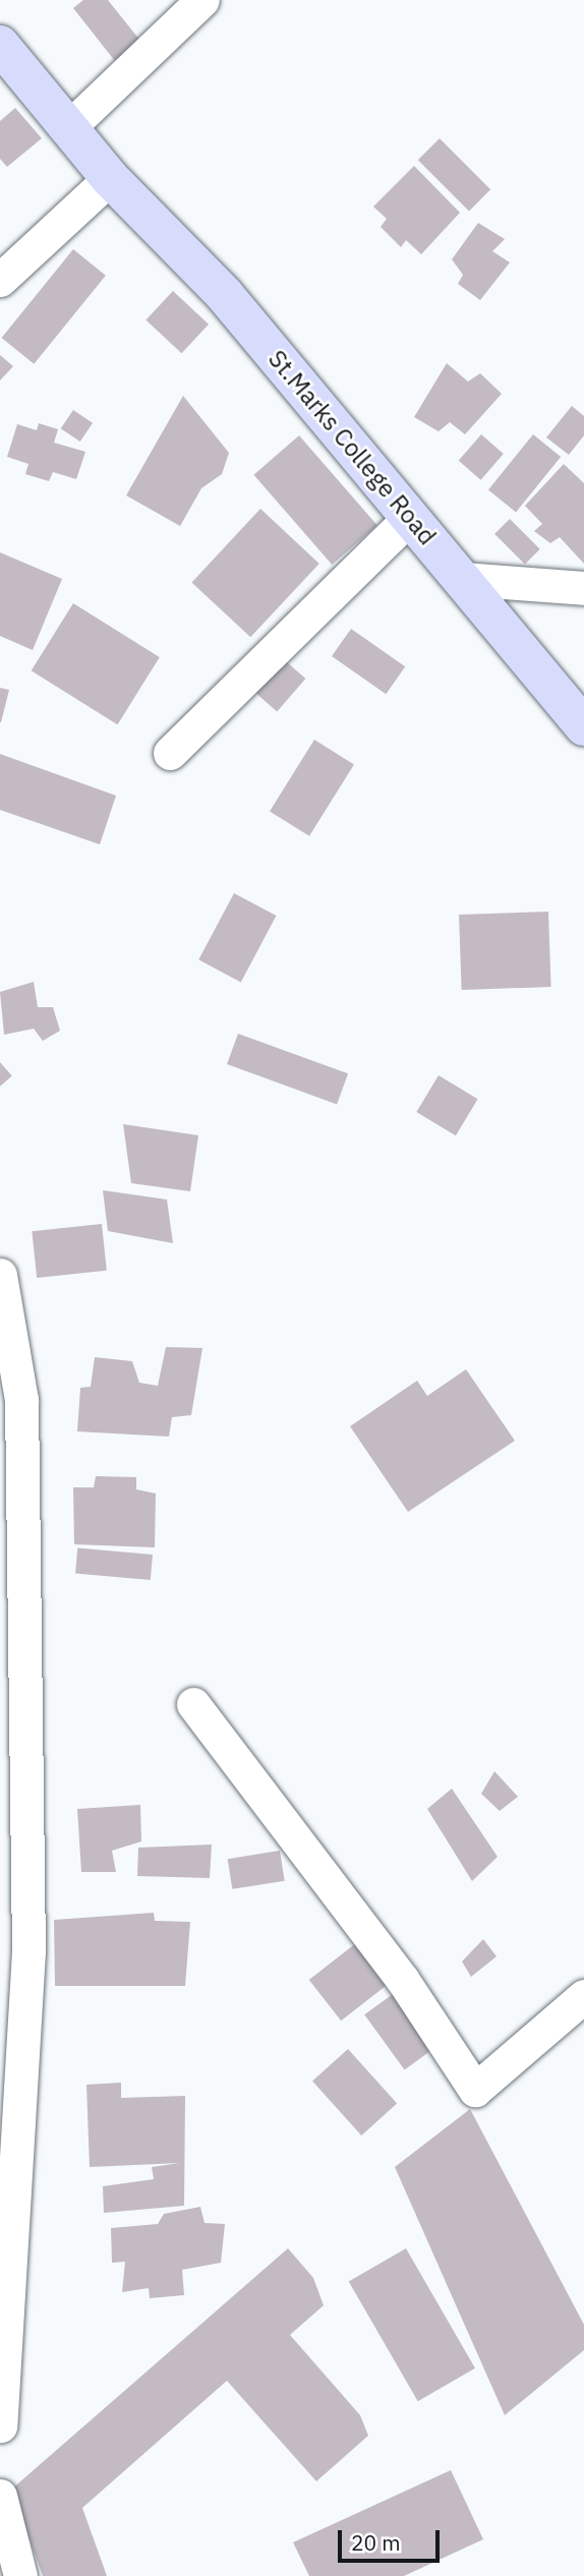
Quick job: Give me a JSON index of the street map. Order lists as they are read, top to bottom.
{
  "streets": {
    "main road": ["St.Marks College Road"]
  },
  "scale_bar": "20 m"
}
